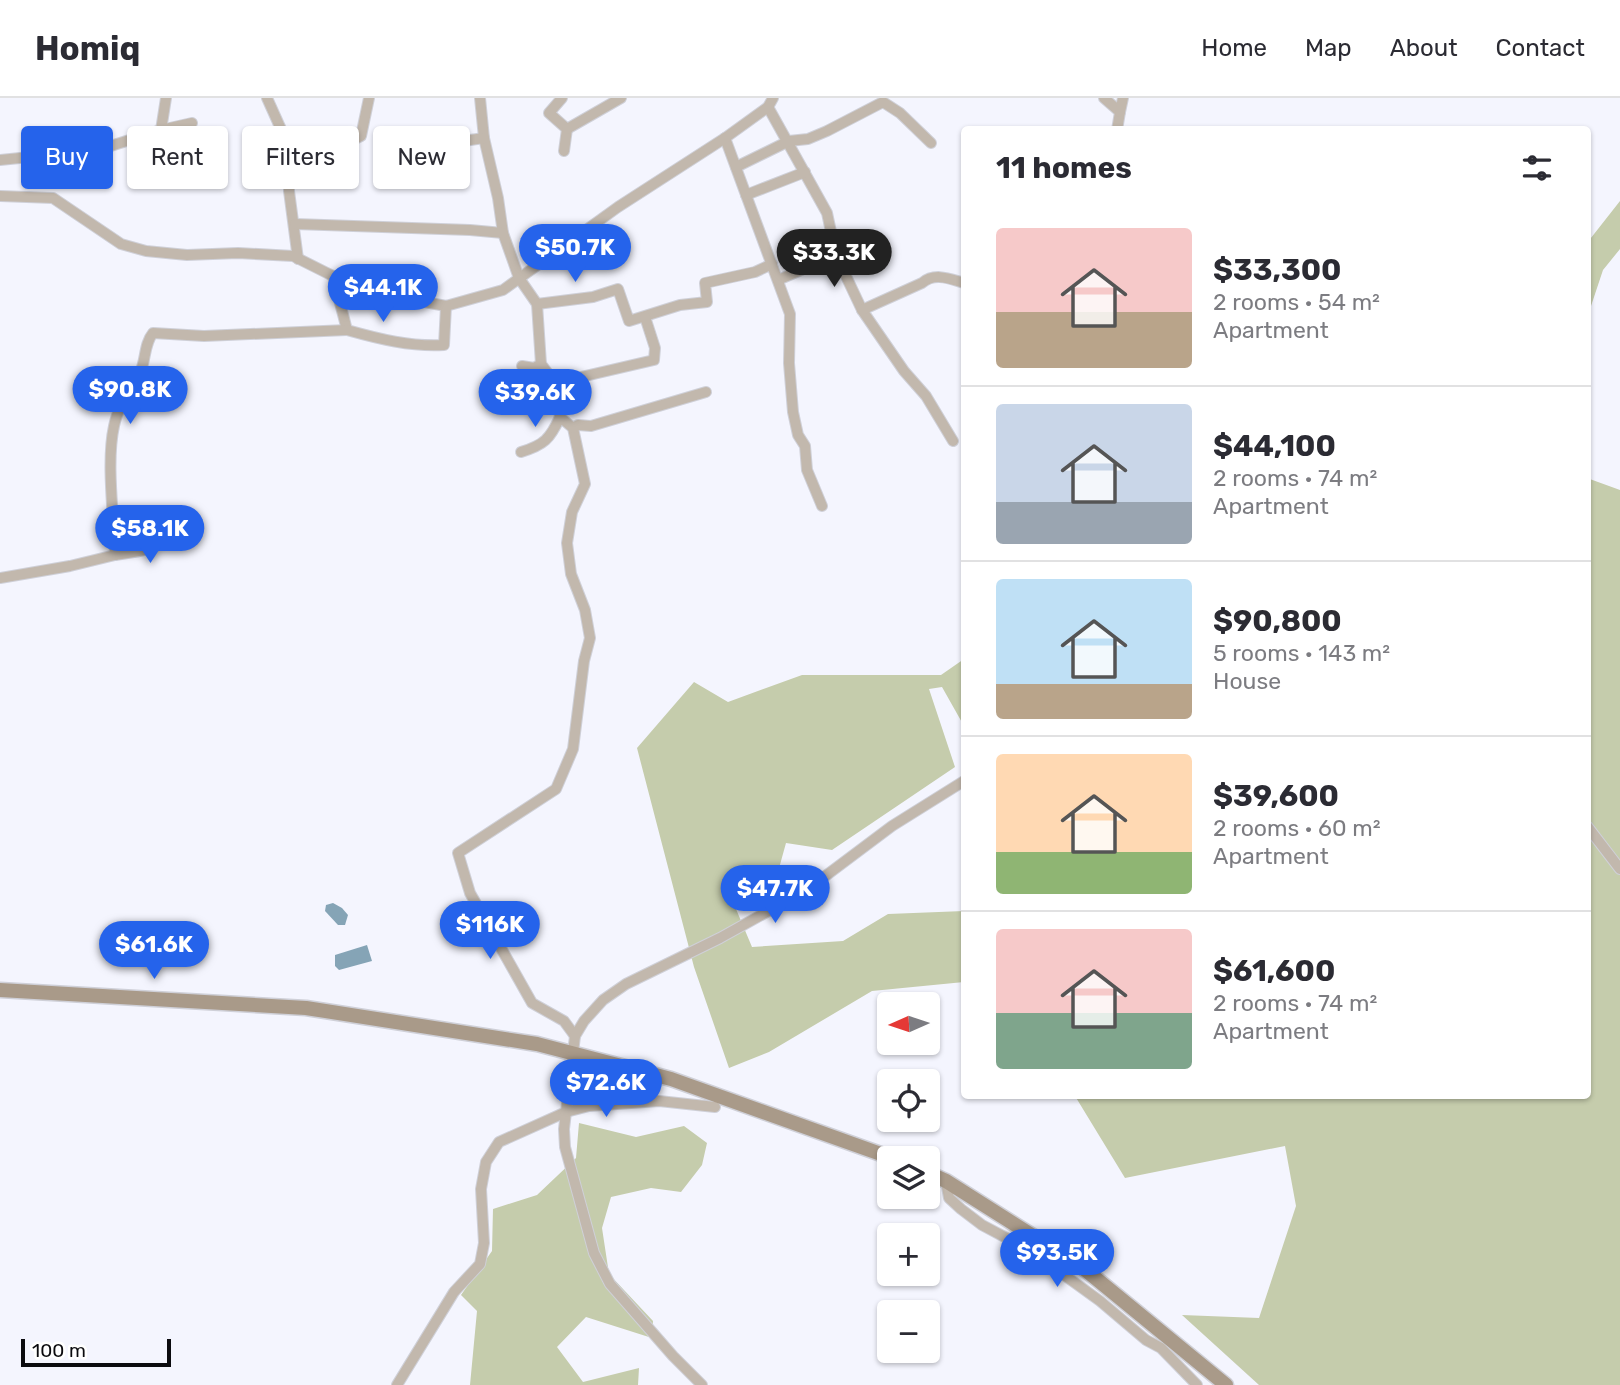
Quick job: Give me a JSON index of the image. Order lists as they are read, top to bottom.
{
  "scale_bar": "100 m",
  "north": "left",
  "page": {
    "header": "Homiq",
    "nav": [
      "Home",
      "Map",
      "About",
      "Contact"
    ],
    "chip": [
      "Buy",
      "Rent",
      "Filters",
      "New"
    ],
    "heading": "11 homes",
    "list": [
      {
        "name": "$33,300",
        "note": "2 rooms · 54 m² · Apartment"
      },
      {
        "name": "$44,100",
        "note": "2 rooms · 74 m² · Apartment"
      },
      {
        "name": "$90,800",
        "note": "5 rooms · 143 m² · House"
      },
      {
        "name": "$39,600",
        "note": "2 rooms · 60 m² · Apartment"
      },
      {
        "name": "$61,600",
        "note": "2 rooms · 74 m² · Apartment"
      }
    ],
    "price": [
      "$50.7K",
      "$33.3K",
      "$44.1K",
      "$90.8K",
      "$39.6K",
      "$58.1K",
      "$47.7K",
      "$116K",
      "$61.6K",
      "$72.6K",
      "$93.5K"
    ],
    "map_buttons": ["+", "−"],
    "scale": "100 m"
  }
}
